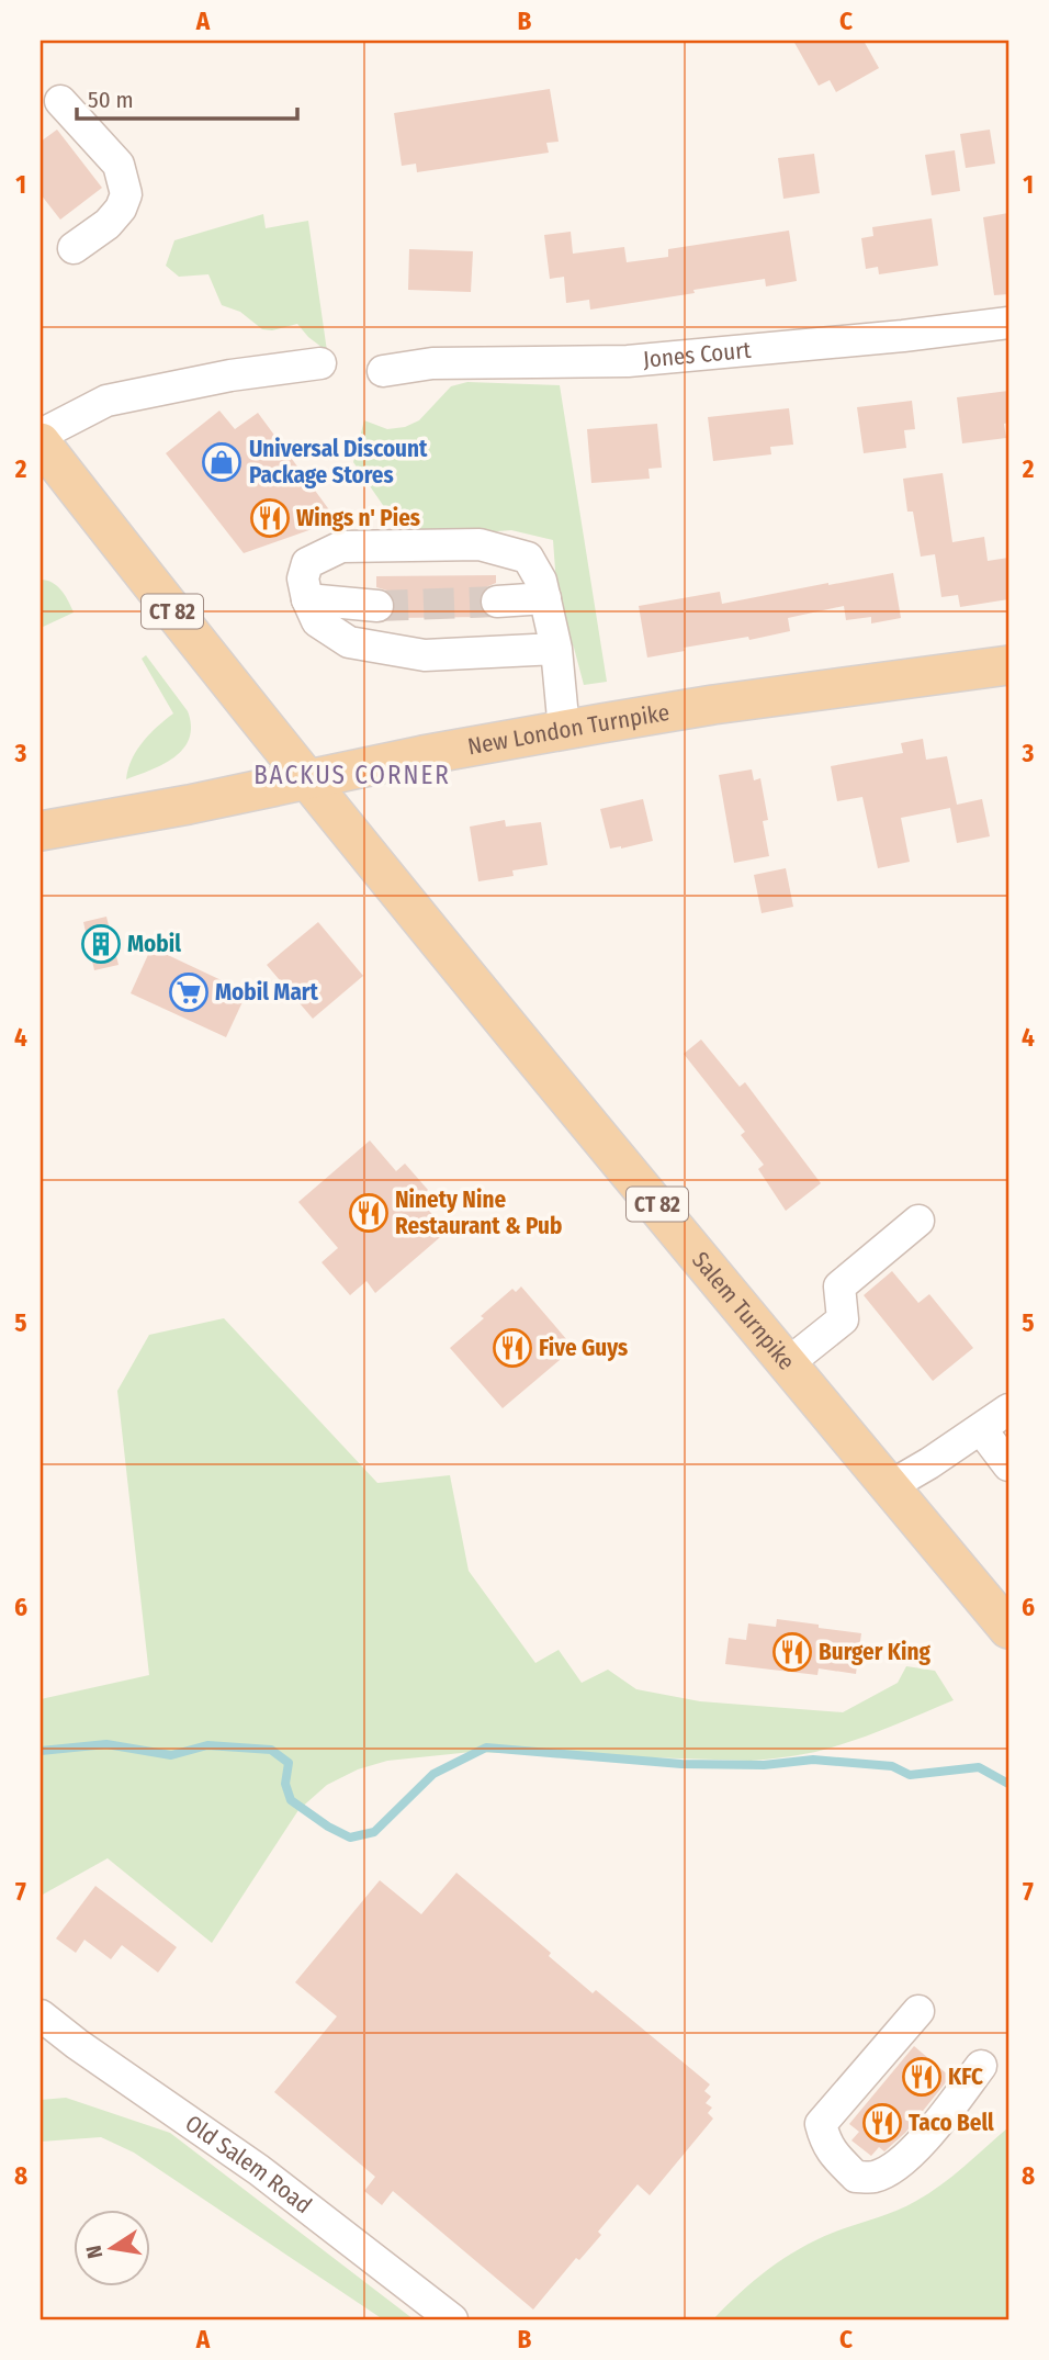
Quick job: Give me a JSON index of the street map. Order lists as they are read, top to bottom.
{
  "streets": {
    "main road": ["CT 82", "New London Turnpike", "Salem Turnpike"],
    "street": ["Jones Court", "Old Salem Road"]
  },
  "crossings": [
    ["CT 82", "New London Turnpike"],
    ["CT 82", "Salem Turnpike"],
    ["New London Turnpike", "Salem Turnpike"]
  ],
  "districts": ["BACKUS CORNER"],
  "places": {
    "shop": ["Universal Discount Package Stores"],
    "restaurant": [
      "Wings n' Pies",
      "Ninety Nine Restaurant & Pub",
      "Five Guys",
      "Burger King",
      "KFC",
      "Taco Bell"
    ],
    "building": ["Mobil"],
    "supermarket": ["Mobil Mart"]
  },
  "scale_bar": "50 m",
  "north": "left",
  "grid": {
    "columns": ["A", "B", "C"],
    "rows": [
      "1",
      "2",
      "3",
      "4",
      "5",
      "6",
      "7",
      "8"
    ]
  }
}
